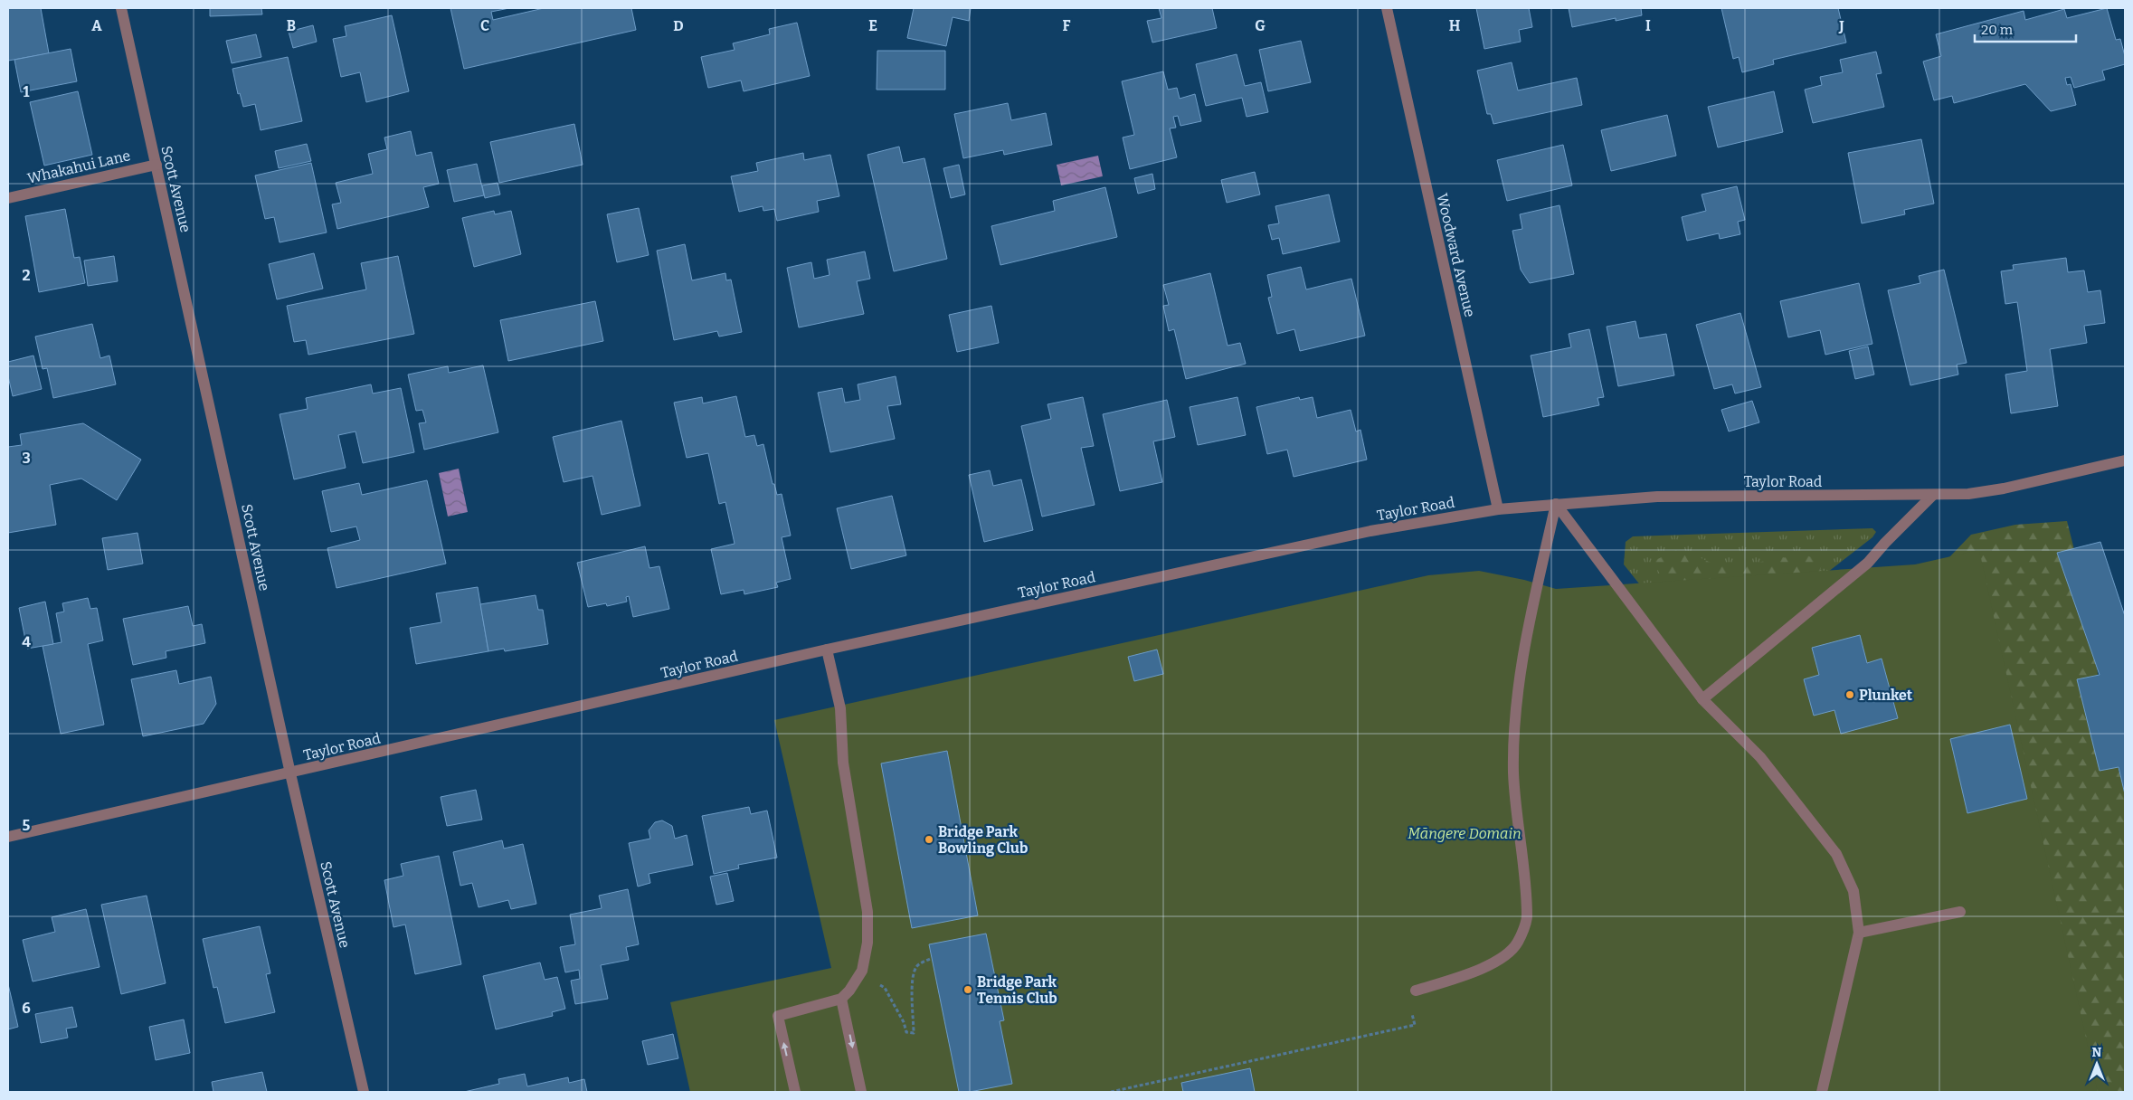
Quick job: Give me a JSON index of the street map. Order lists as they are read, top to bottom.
{
  "streets": {
    "street": [
      "Whakahui Lane",
      "Scott Avenue",
      "Woodward Avenue",
      "Taylor Road"
    ]
  },
  "crossings": [
    ["Whakahui Lane", "Scott Avenue"],
    ["Scott Avenue", "Taylor Road"],
    ["Woodward Avenue", "Taylor Road"]
  ],
  "parks": ["Māngere Domain"],
  "places": ["Plunket", "Bridge Park Bowling Club", "Bridge Park Tennis Club"],
  "scale_bar": "20 m",
  "north": "top",
  "grid": {
    "columns": [
      "A",
      "B",
      "C",
      "D",
      "E",
      "F",
      "G",
      "H",
      "I",
      "J"
    ],
    "rows": [
      "1",
      "2",
      "3",
      "4",
      "5",
      "6"
    ]
  }
}
